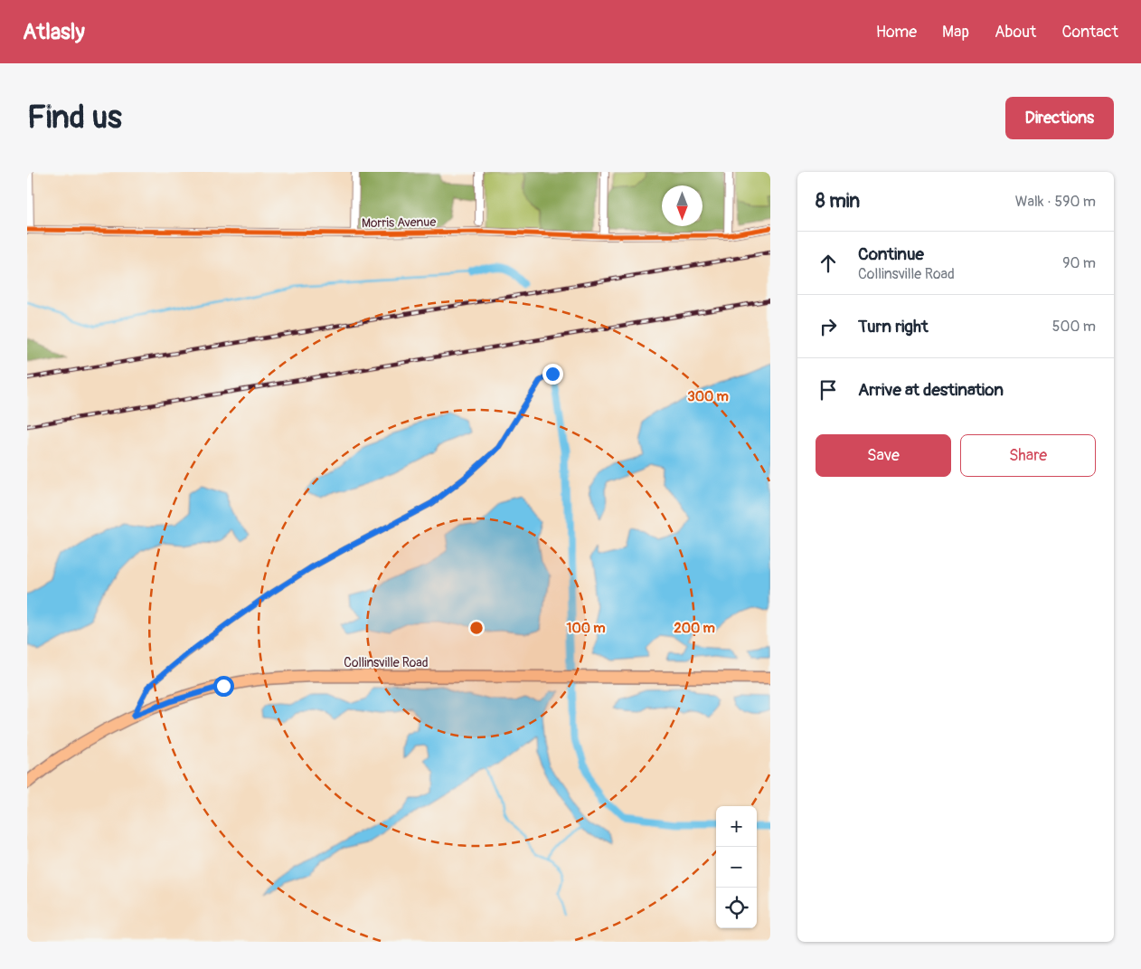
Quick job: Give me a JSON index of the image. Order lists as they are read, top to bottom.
{
  "streets": {
    "main road": ["Collinsville Road"],
    "street": ["Morris Avenue"]
  },
  "north": "bottom",
  "page": {
    "header": "Atlasly",
    "nav": [
      "Home",
      "Map",
      "About",
      "Contact"
    ],
    "buttons": [
      "Directions",
      ["Save", "Share"]
    ],
    "title": "Find us",
    "heading": ["8 min", "Walk · 590 m"],
    "list": [
      ["Continue", "Collinsville Road", "90 m"],
      ["Turn right", "500 m"],
      "Arrive at destination"
    ],
    "map_buttons": ["+", "−"]
  },
  "rings": ["300 m", "100 m", "200 m"]
}
